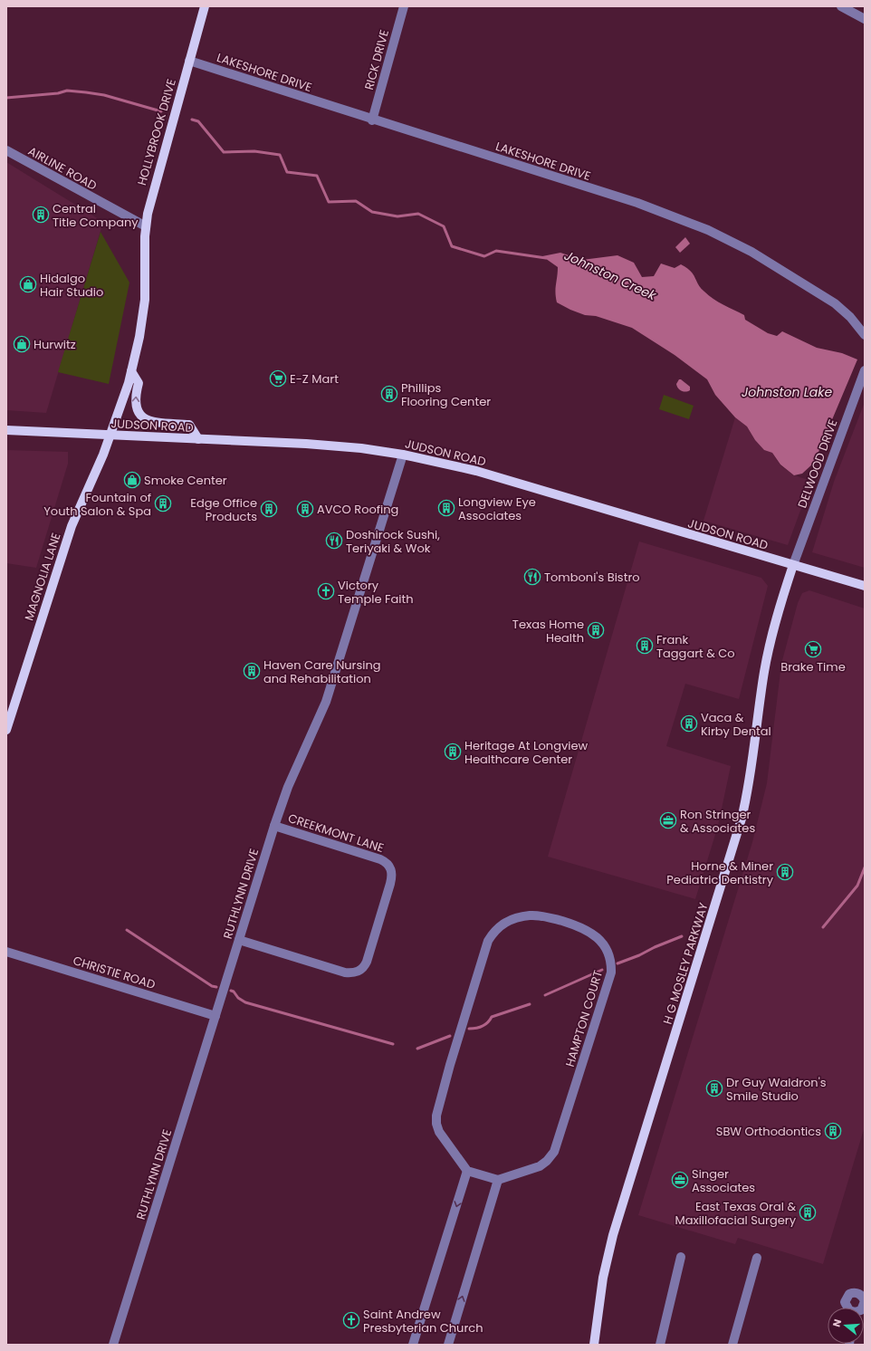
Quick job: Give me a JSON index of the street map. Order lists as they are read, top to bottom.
{
  "streets": {
    "main road": [
      "HOLLYBROOK DRIVE",
      "JUDSON ROAD",
      "MAGNOLIA LANE",
      "H G MOSLEY PARKWAY"
    ],
    "street": [
      "RICK DRIVE",
      "LAKESHORE DRIVE",
      "AIRLINE ROAD",
      "DELWOOD DRIVE",
      "CREEKMONT LANE",
      "RUTHLYNN DRIVE",
      "CHRISTIE ROAD",
      "HAMPTON COURT"
    ]
  },
  "crossings": [
    ["RICK DRIVE", "LAKESHORE DRIVE"],
    ["LAKESHORE DRIVE", "HOLLYBROOK DRIVE"],
    ["HOLLYBROOK DRIVE", "AIRLINE ROAD"],
    ["HOLLYBROOK DRIVE", "JUDSON ROAD"],
    ["HOLLYBROOK DRIVE", "MAGNOLIA LANE"],
    ["JUDSON ROAD", "DELWOOD DRIVE"],
    ["JUDSON ROAD", "MAGNOLIA LANE"],
    ["JUDSON ROAD", "RUTHLYNN DRIVE"],
    ["JUDSON ROAD", "H G MOSLEY PARKWAY"],
    ["DELWOOD DRIVE", "H G MOSLEY PARKWAY"],
    ["CREEKMONT LANE", "RUTHLYNN DRIVE"],
    ["RUTHLYNN DRIVE", "CHRISTIE ROAD"]
  ],
  "water": ["Johnston Creek", "Johnston Lake"],
  "places": {
    "building": [
      "Central Title Company",
      "Phillips Flooring Center",
      "Fountain of Youth Salon & Spa",
      "Longview Eye Associates",
      "Edge Office Products",
      "AVCO Roofing",
      "Texas Home Health",
      "Frank Taggart & Co",
      "Haven Care Nursing and Rehabilitation",
      "Vaca & Kirby Dental",
      "Heritage At Longview Healthcare Center",
      "Horne & Miner Pediatric Dentistry",
      "Dr Guy Waldron's Smile Studio",
      "SBW Orthodontics",
      "East Texas Oral & Maxillofacial Surgery"
    ],
    "shop": ["Hidalgo Hair Studio", "Hurwitz", "Smoke Center"],
    "supermarket": ["E-Z Mart", "Brake Time"],
    "restaurant": ["Doshirock Sushi, Teriyaki & Wok", "Tomboni's Bistro"],
    "church": ["Victory Temple Faith", "Saint Andrew Presbyterian Church"],
    "office": ["Ron Stringer & Associates", "Singer Associates"]
  },
  "north": "left"
}
